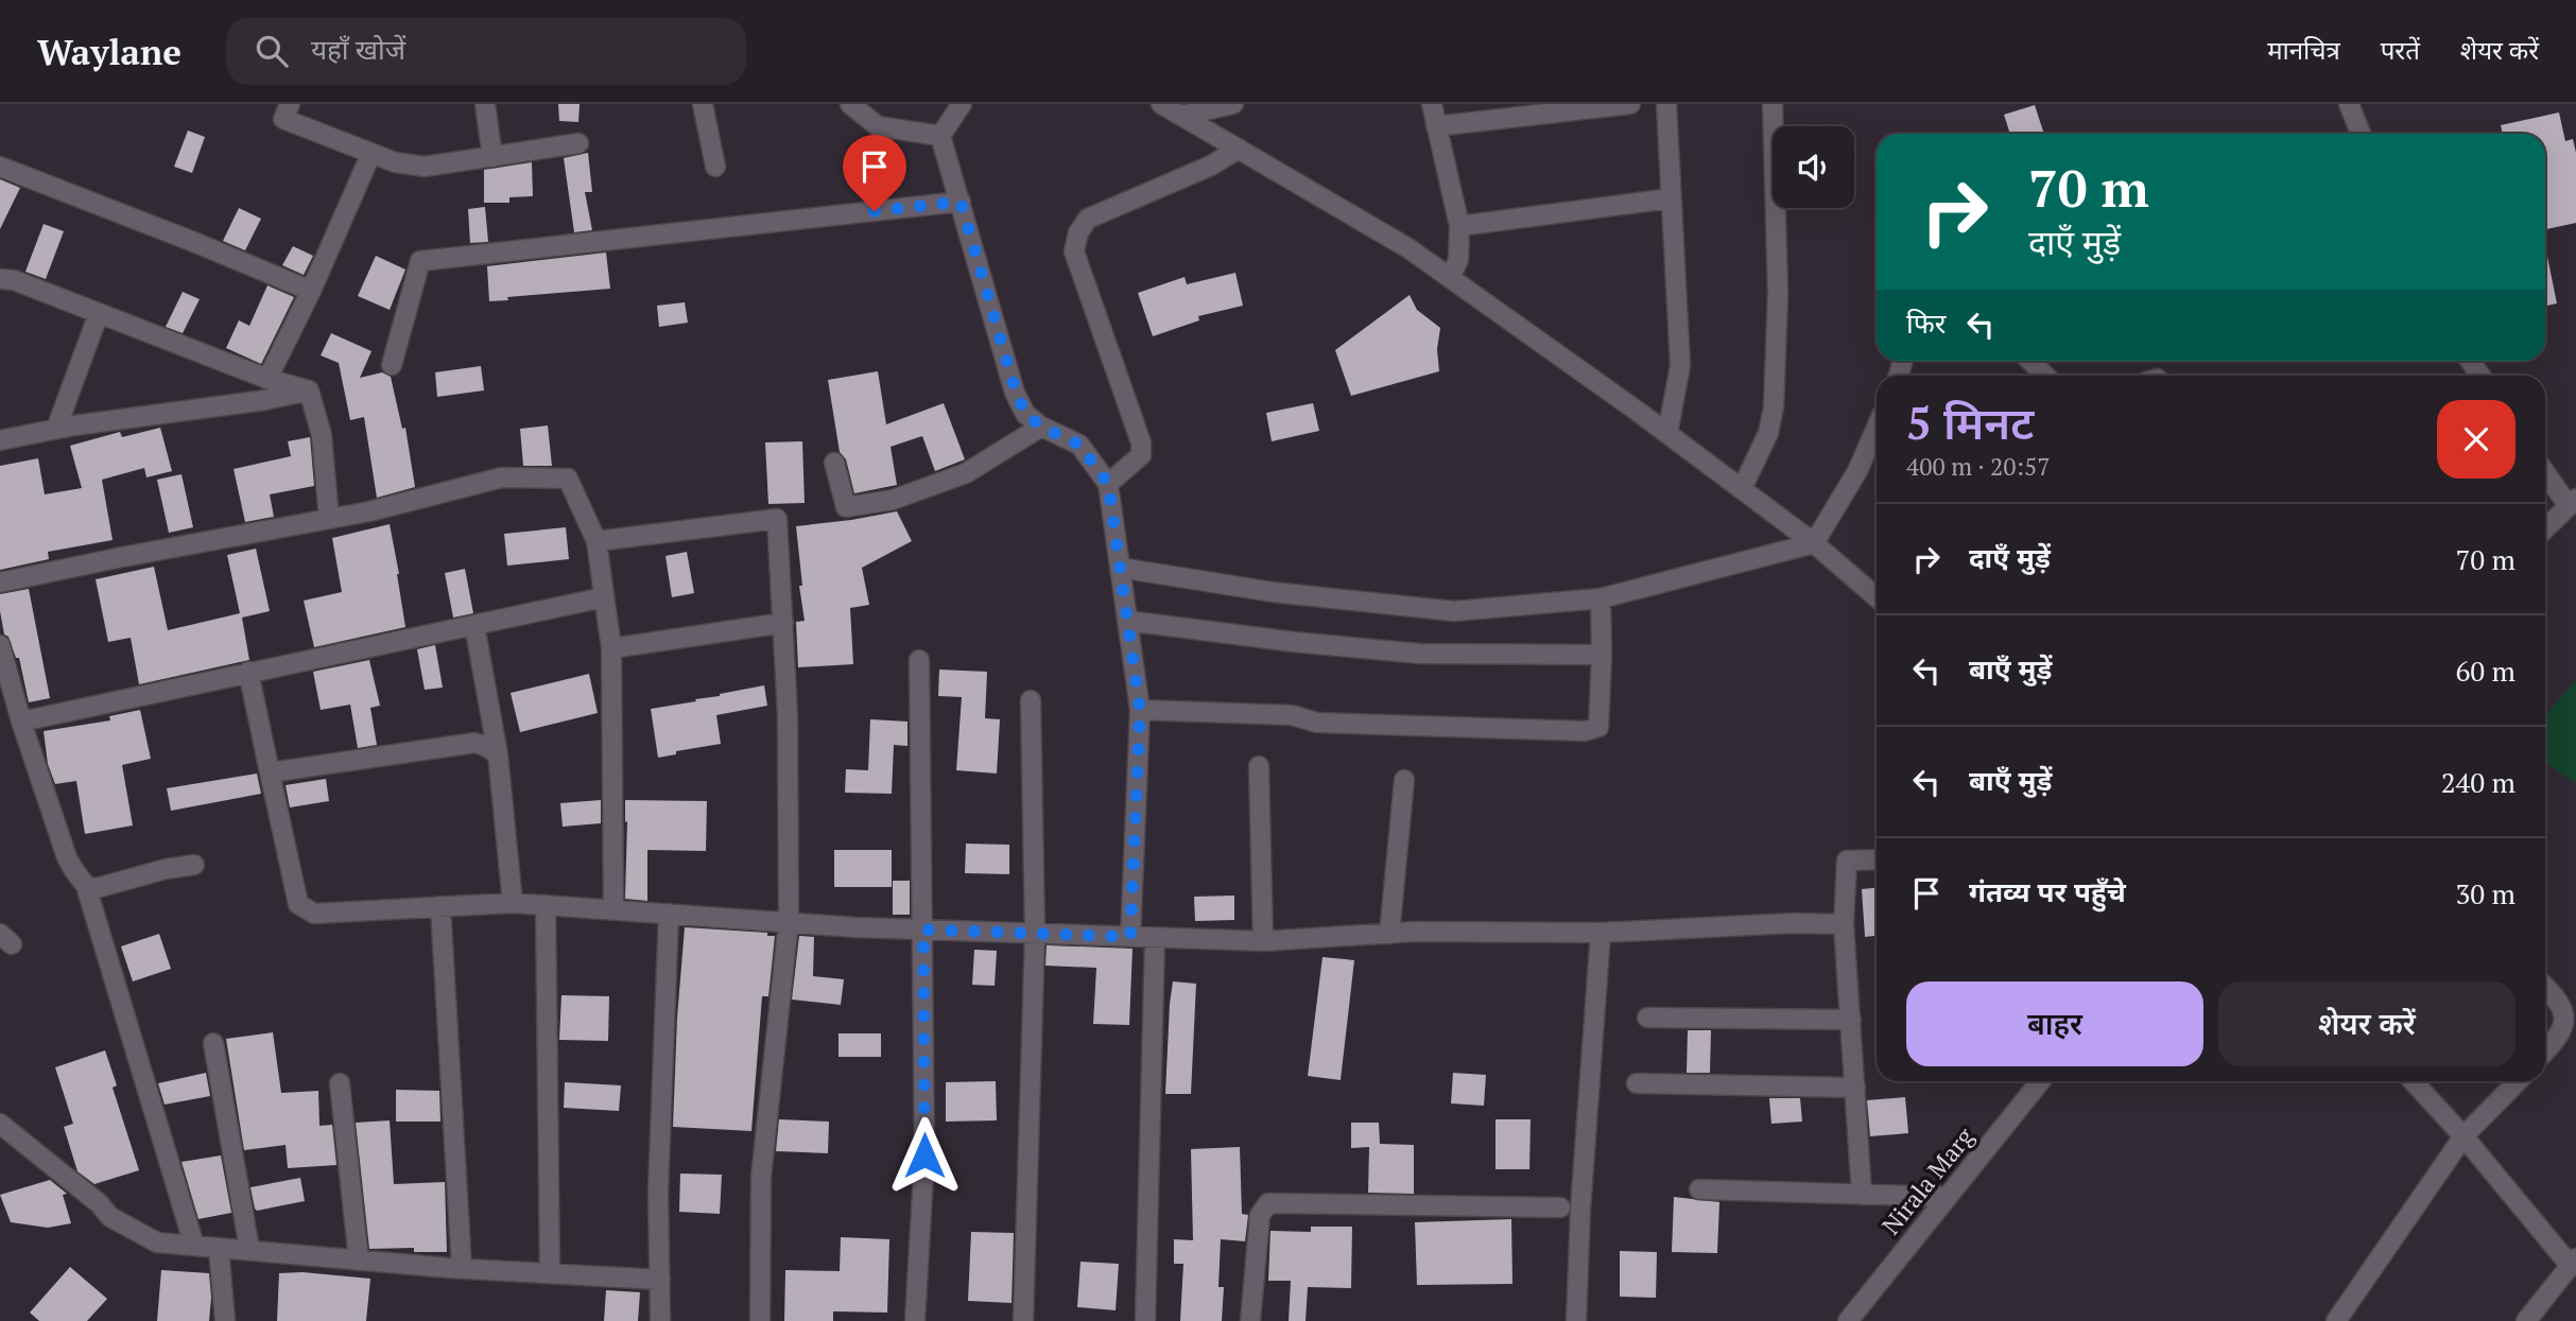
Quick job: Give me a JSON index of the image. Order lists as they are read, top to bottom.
{
  "streets": {
    "street": ["Nirala Marg"]
  },
  "page": {
    "header": "Waylane",
    "search": "यहाँ खोजें",
    "nav": ["मानचित्र", "परतें", "शेयर करें"],
    "turn": ["70 m", "दाएँ मुड़ें"],
    "then": "फिर",
    "heading": ["5 मिनट", "400 m · 20:57"],
    "list": [
      {
        "name": "दाएँ मुड़ें",
        "value": "70 m"
      },
      {
        "name": "बाएँ मुड़ें",
        "value": "60 m"
      },
      {
        "name": "बाएँ मुड़ें",
        "value": "240 m"
      },
      {
        "name": "गंतव्य पर पहुँचे",
        "value": "30 m"
      }
    ],
    "buttons": ["बाहर", "शेयर करें"]
  }
}
